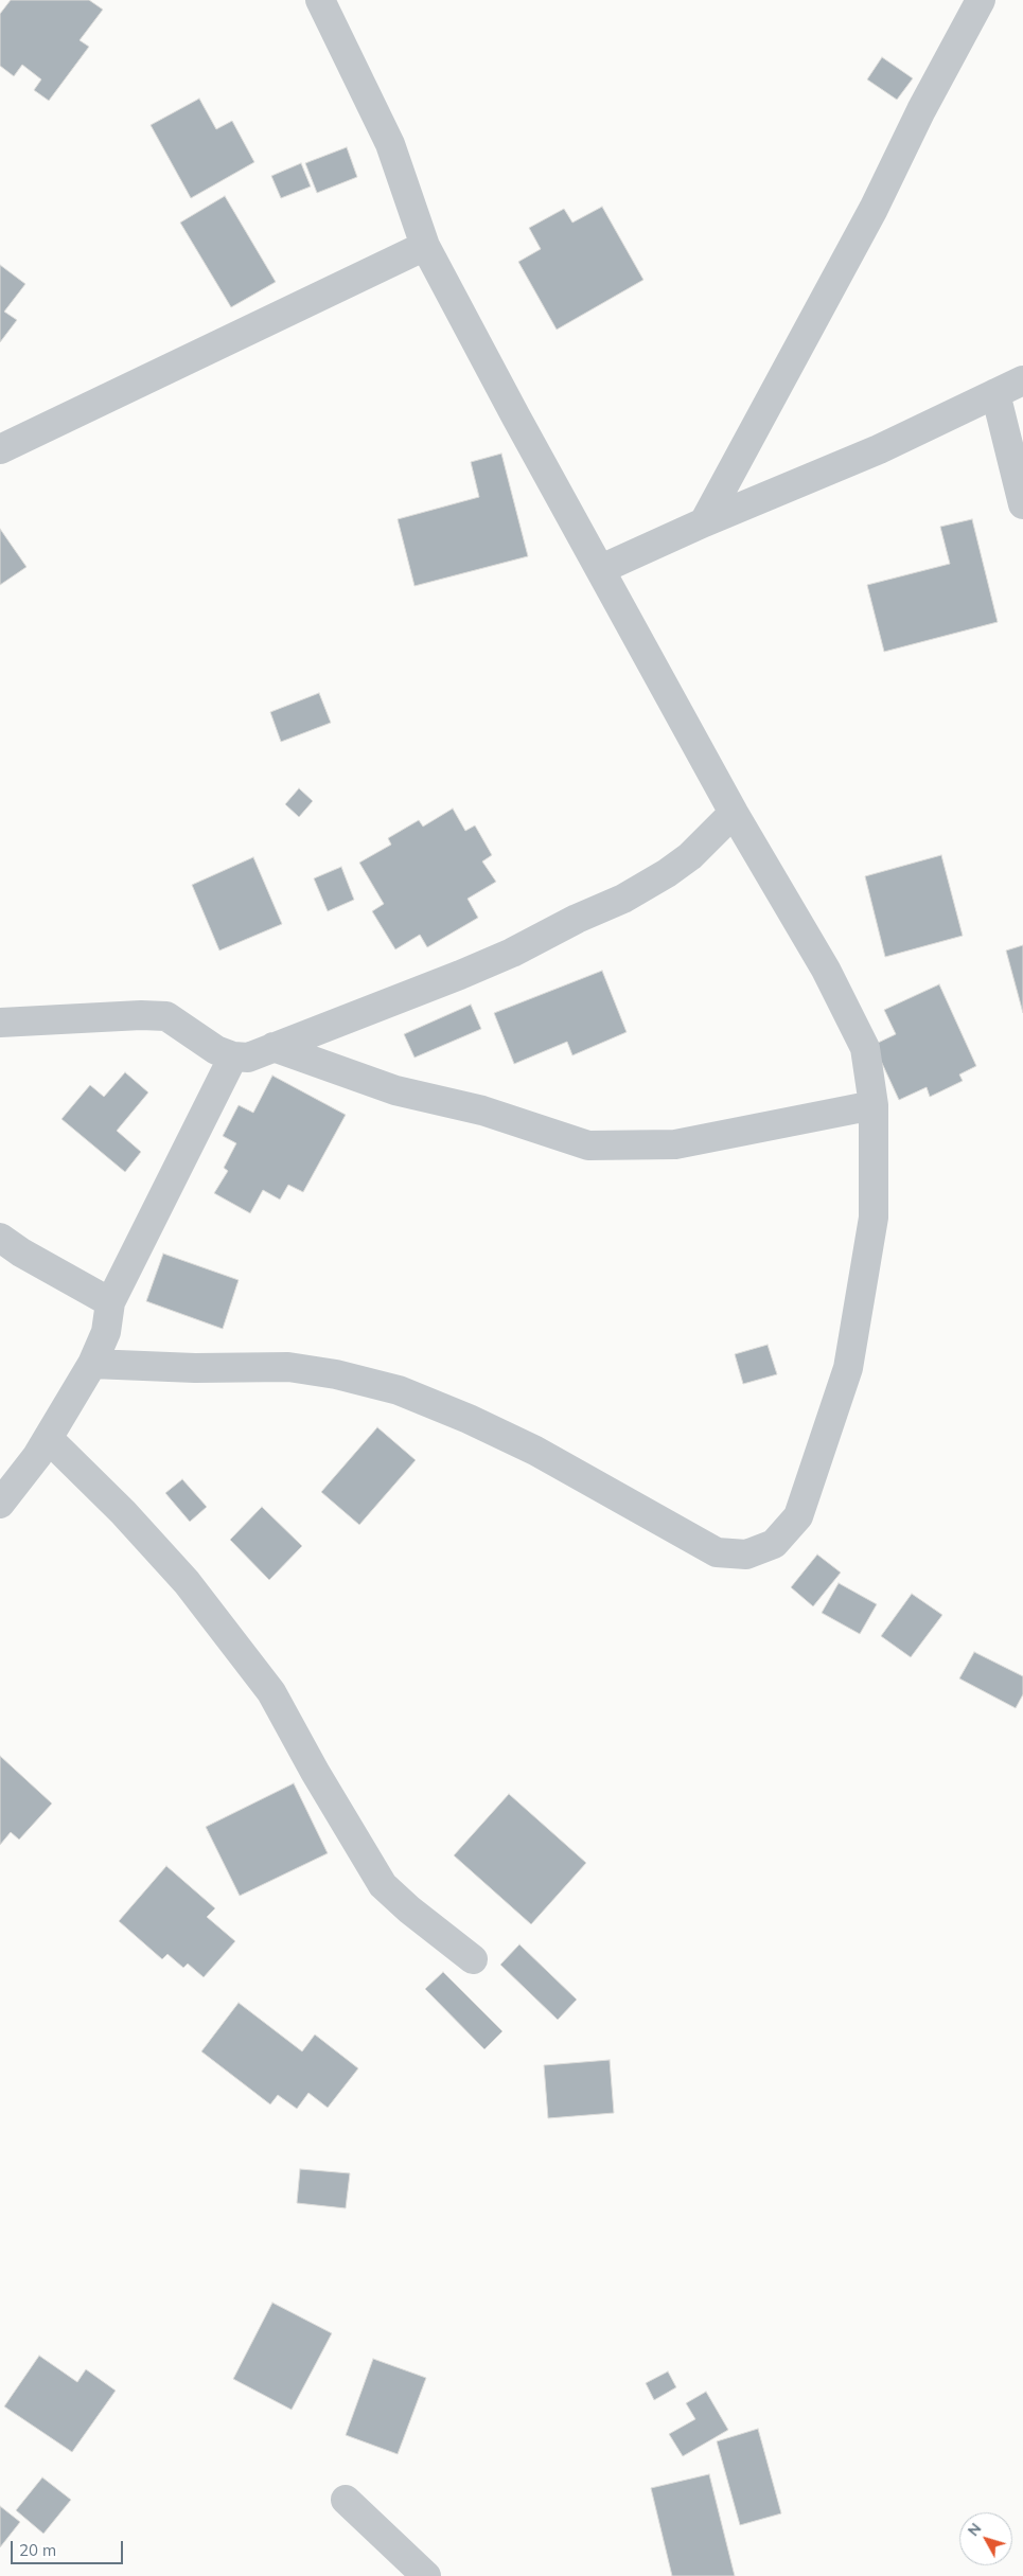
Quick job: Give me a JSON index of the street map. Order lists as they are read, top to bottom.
{
  "scale_bar": "20 m",
  "north": "top left"
}
